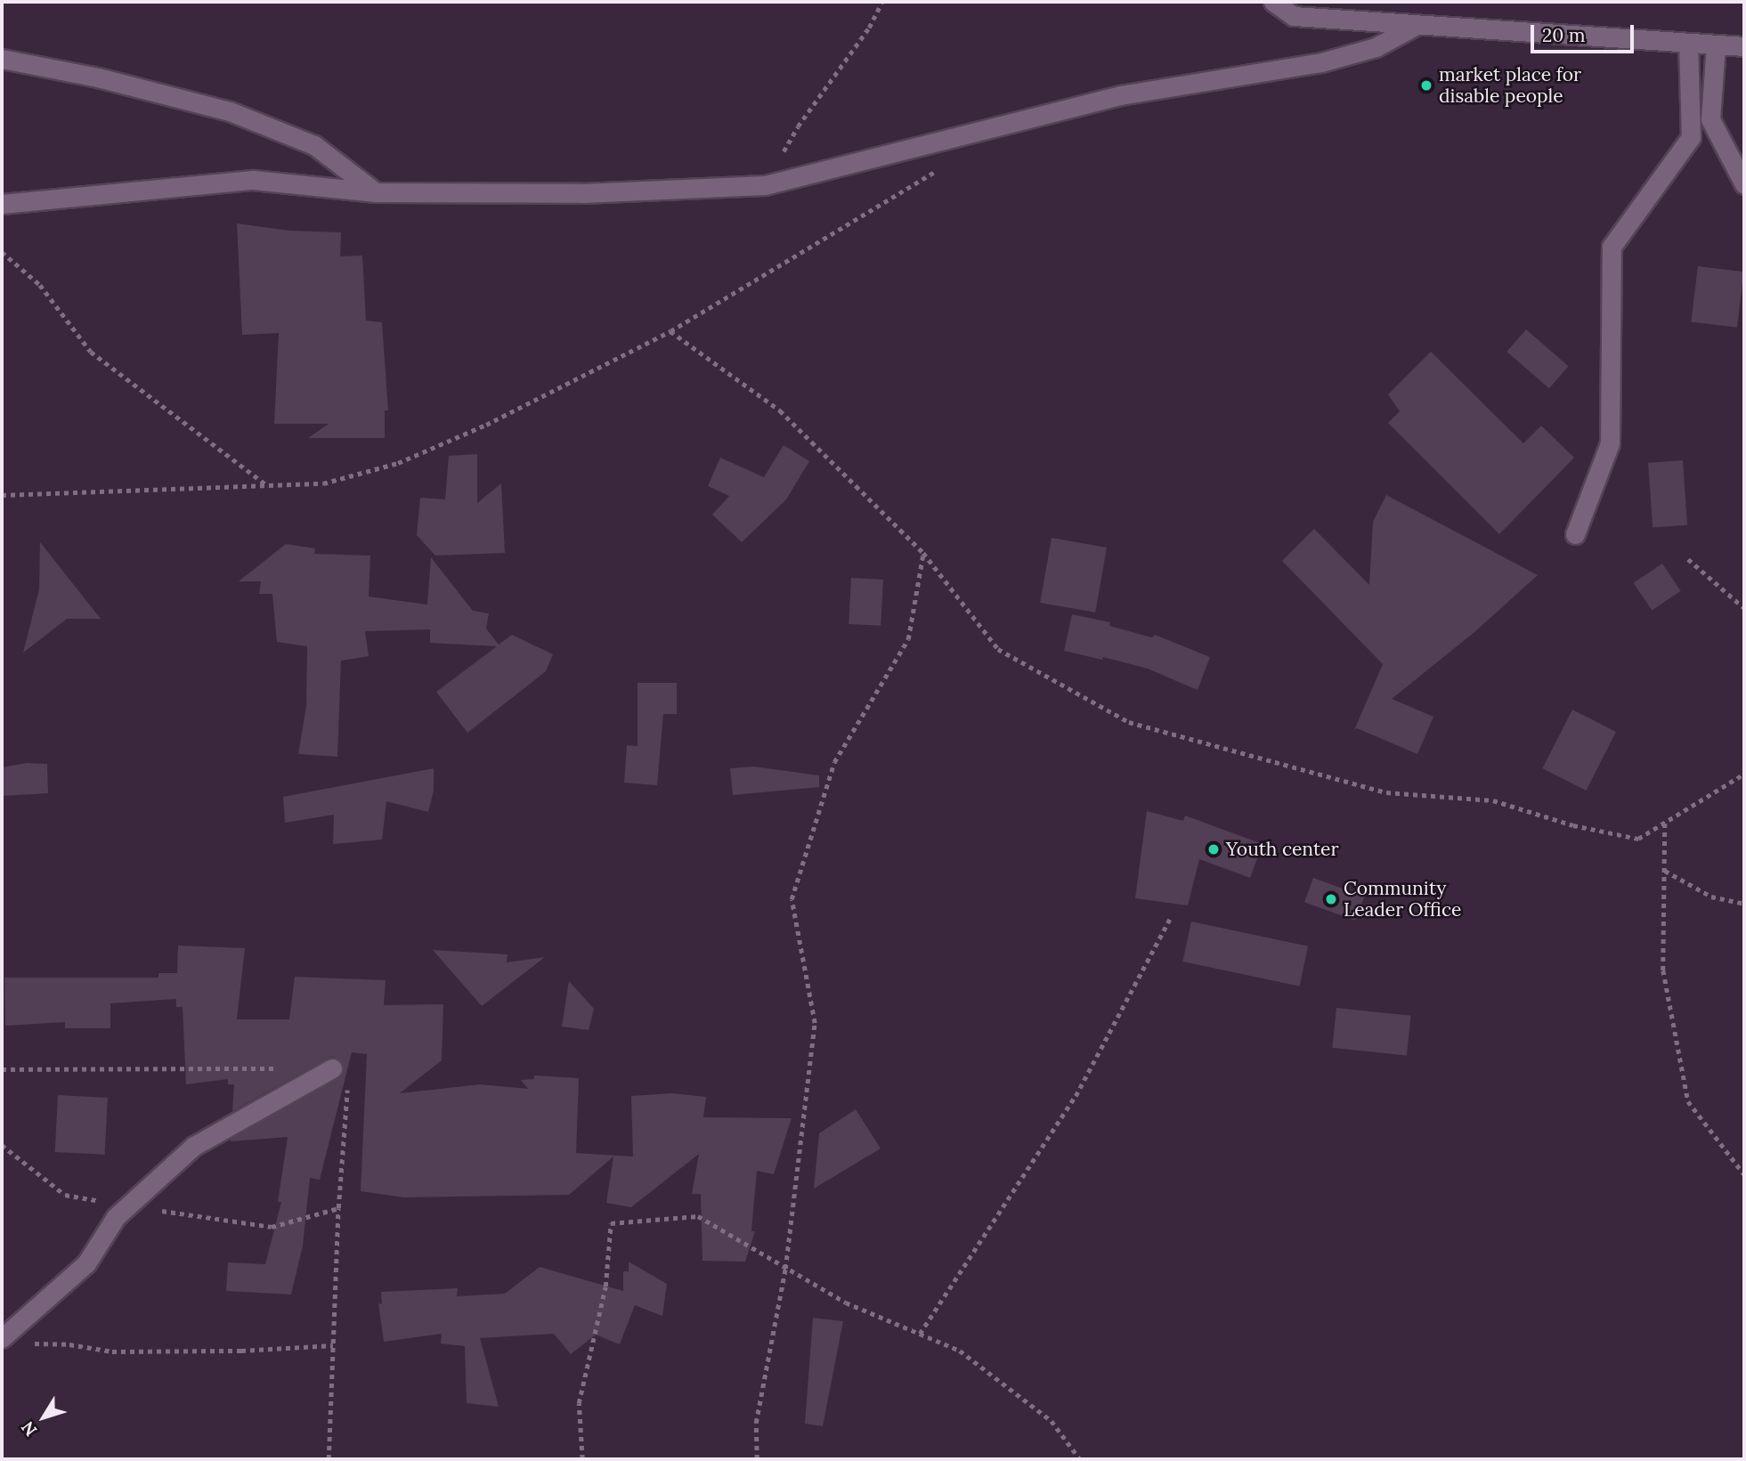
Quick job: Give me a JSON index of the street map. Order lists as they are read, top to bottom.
{
  "places": ["market place for disable people", "Youth center", "Community Leader Office"],
  "scale_bar": "20 m",
  "north": "bottom left"
}
